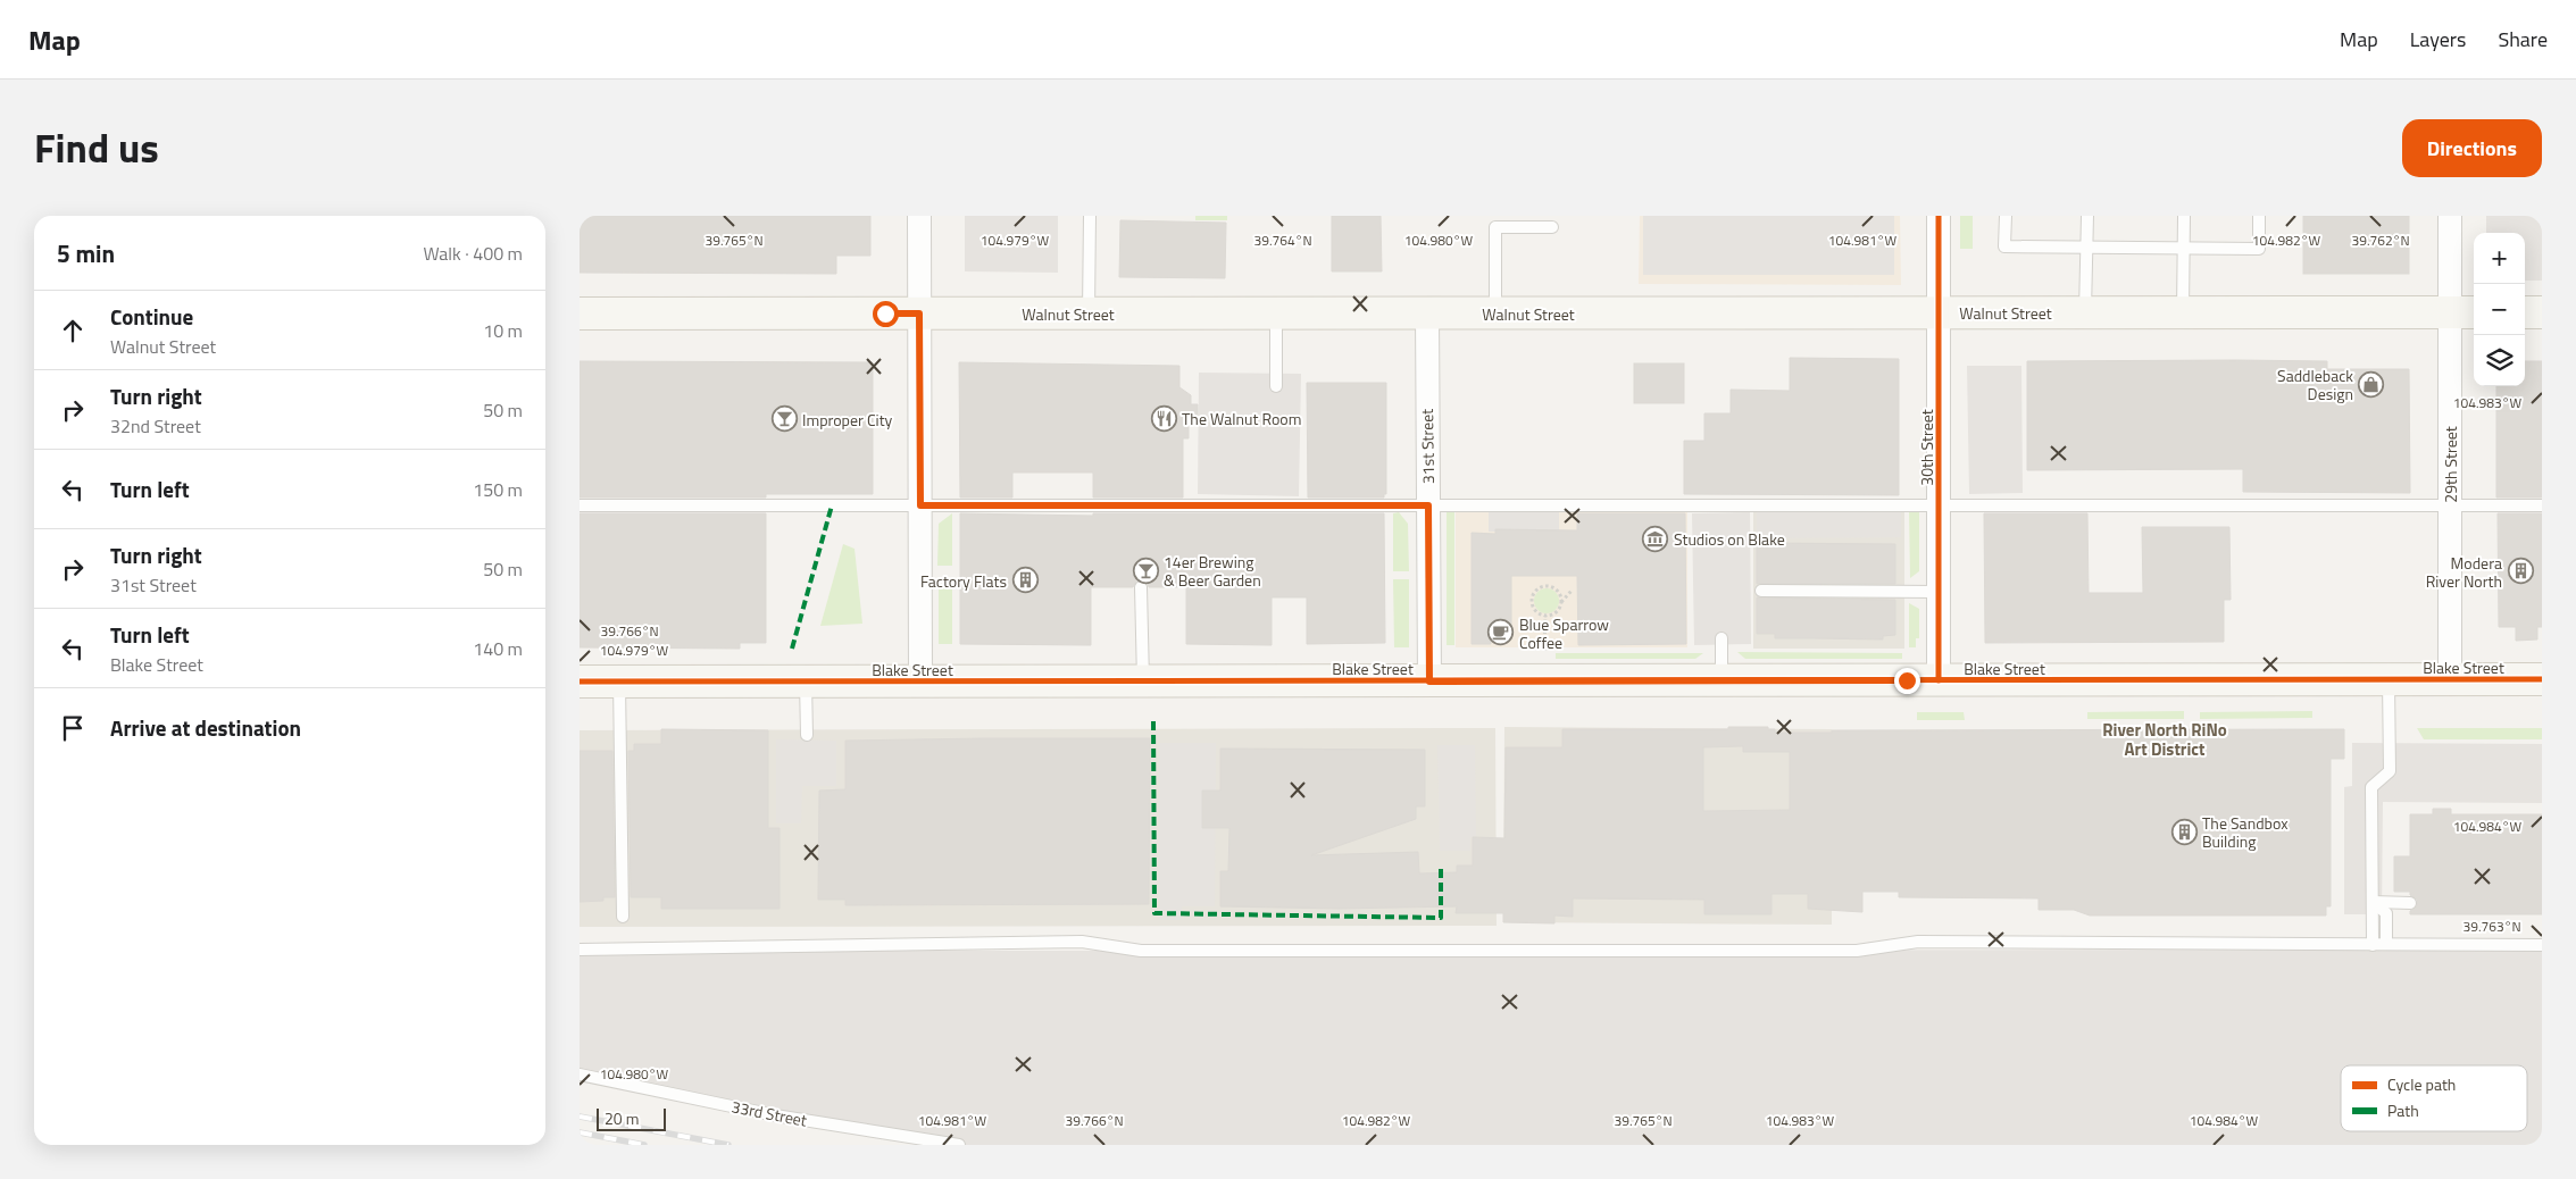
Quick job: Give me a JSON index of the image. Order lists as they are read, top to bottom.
{
  "streets": {
    "street": [
      "Walnut Street",
      "31st Street",
      "30th Street",
      "29th Street",
      "Blake Street"
    ],
    "lane": ["33rd Street"]
  },
  "crossings": [
    ["Walnut Street", "31st Street"],
    ["Walnut Street", "30th Street"],
    ["Walnut Street", "29th Street"],
    ["31st Street", "Blake Street"],
    ["30th Street", "Blake Street"],
    ["29th Street", "Blake Street"]
  ],
  "districts": ["River North RiNo Art District"],
  "places": {
    "shop": ["Saddleback Design"],
    "restaurant": ["The Walnut Room"],
    "bar": ["Improper City", "14er Brewing & Beer Garden"],
    "museum": ["Studios on Blake"],
    "building": ["Modera River North", "Factory Flats", "The Sandbox Building"],
    "cafe": ["Blue Sparrow Coffee"]
  },
  "legend": ["Cycle path", "Path"],
  "scale_bar": "20 m",
  "page": {
    "header": "Map",
    "nav": ["Map", "Layers", "Share"],
    "title": "Find us",
    "buttons": "Directions",
    "heading": ["5 min", "Walk · 400 m"],
    "map_buttons": ["+", "−"],
    "list": [
      ["Continue", "Walnut Street", "10 m"],
      ["Turn right", "32nd Street", "50 m"],
      ["Turn left", "150 m"],
      ["Turn right", "31st Street", "50 m"],
      ["Turn left", "Blake Street", "140 m"],
      "Arrive at destination"
    ],
    "scale": "20 m"
  },
  "coordinates": [
    "39.765°N",
    "104.979°W",
    "39.764°N",
    "104.980°W",
    "104.981°W",
    "104.982°W",
    "39.762°N",
    "104.983°W",
    "39.766°N",
    "104.984°W",
    "39.763°N"
  ]
}
